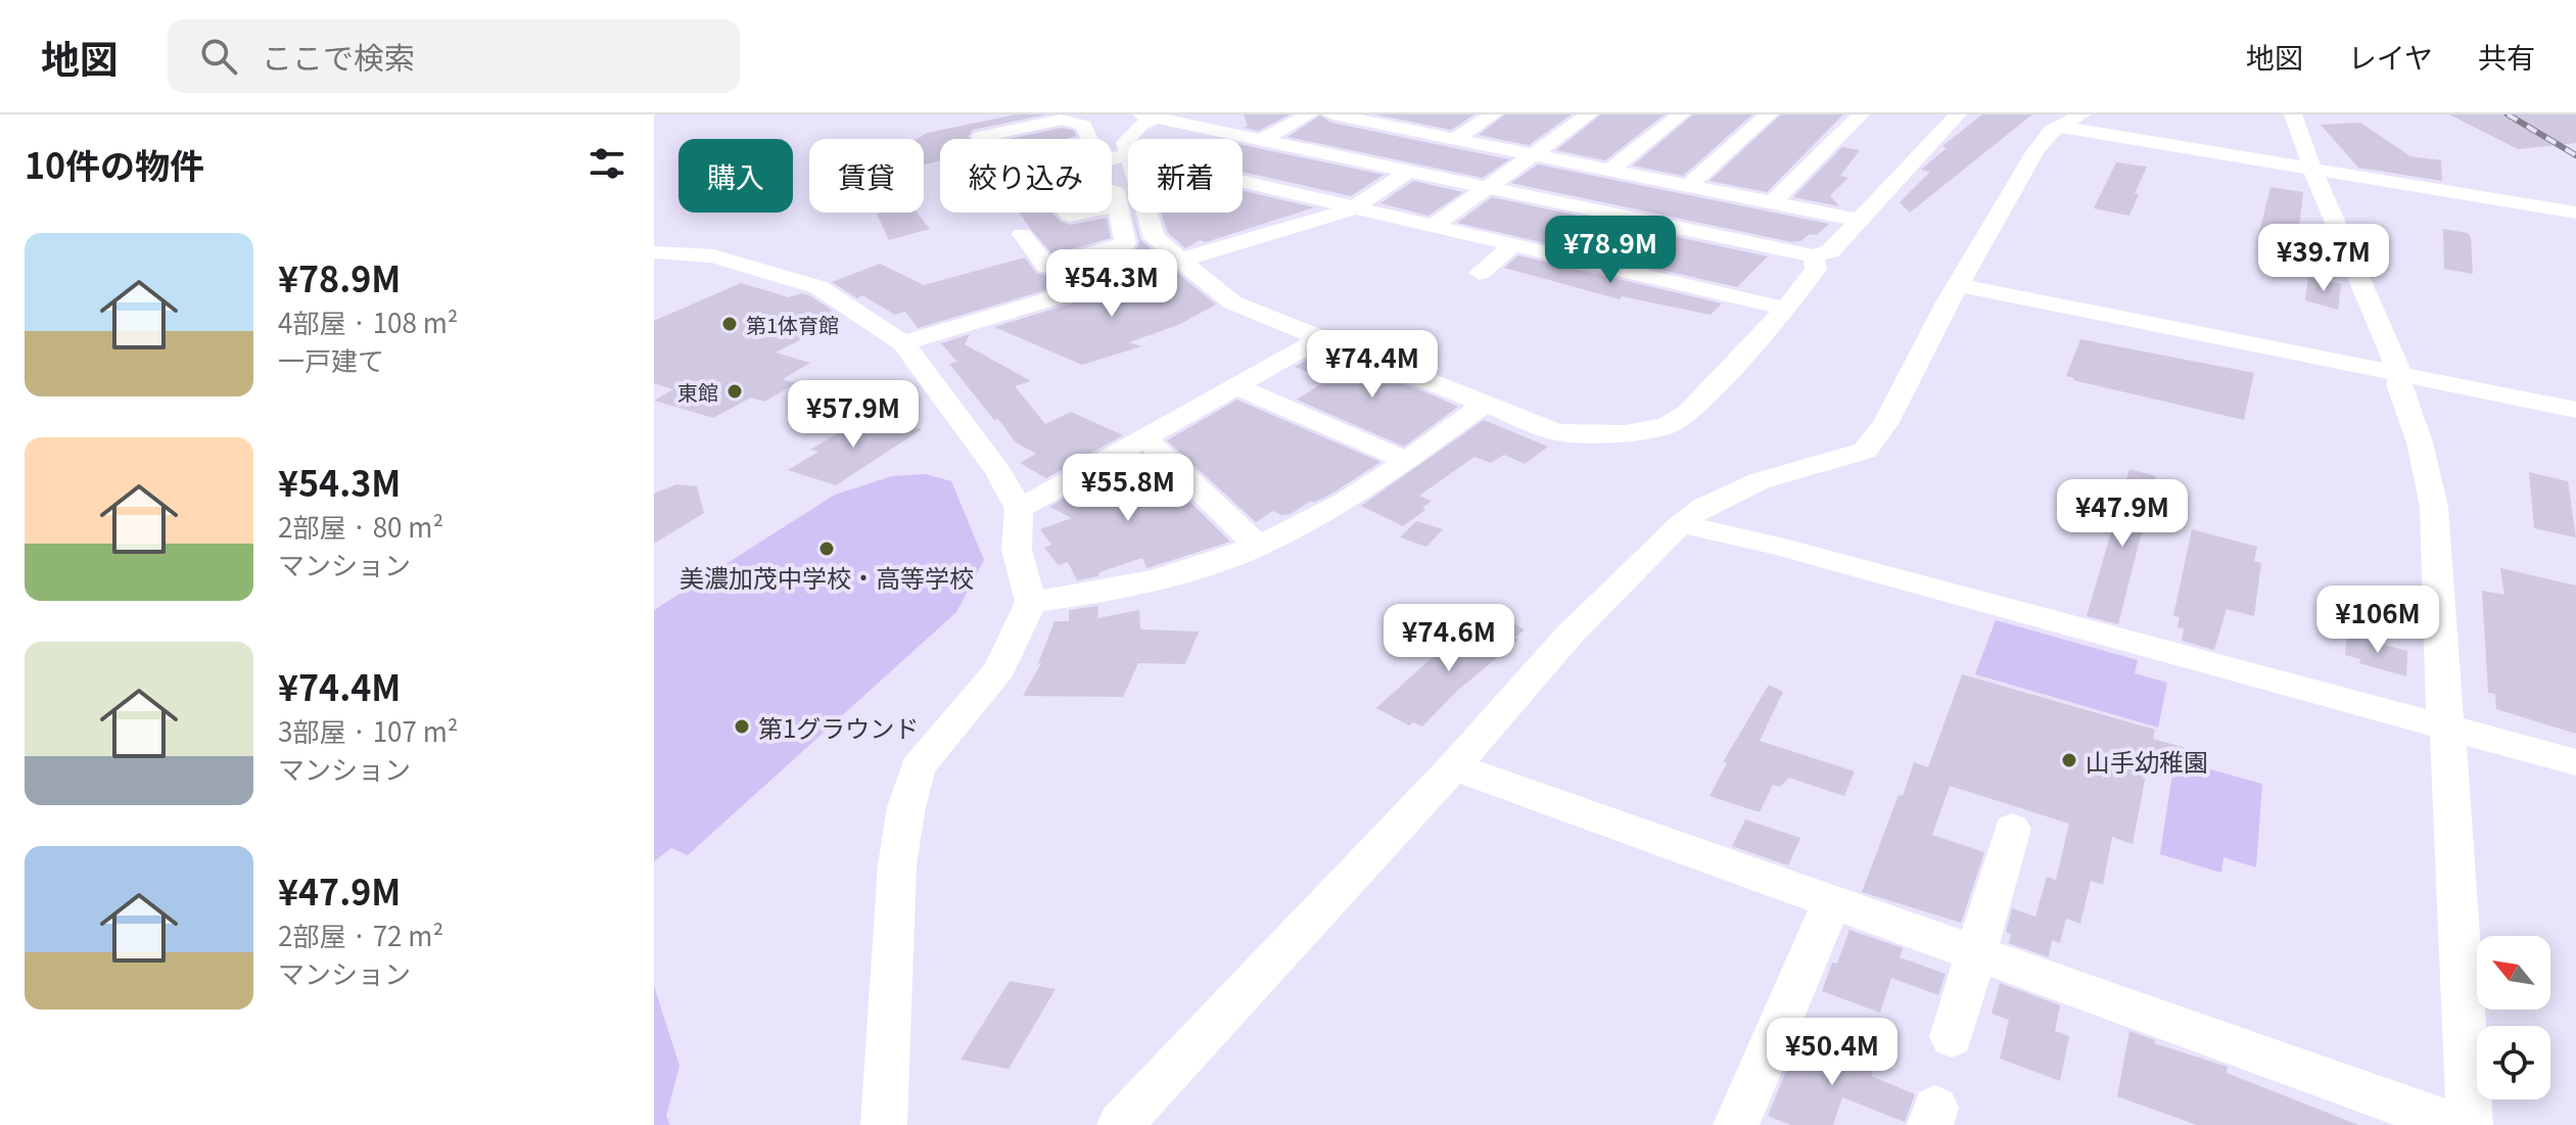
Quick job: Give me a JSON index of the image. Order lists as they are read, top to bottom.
{
  "places": [
    "第1体育館",
    "東館",
    "美濃加茂中学校・高等学校",
    "第1グラウンド",
    "山手幼稚園"
  ],
  "north": "top left",
  "page": {
    "header": "地図",
    "search": "ここで検索",
    "nav": ["地図", "レイヤ", "共有"],
    "heading": "10件の物件",
    "chip": [
      "購入",
      "賃貸",
      "絞り込み",
      "新着"
    ],
    "list": [
      {
        "name": "¥78.9M",
        "note": "4部屋 · 108 m² · 一戸建て"
      },
      {
        "name": "¥54.3M",
        "note": "2部屋 · 80 m² · マンション"
      },
      {
        "name": "¥74.4M",
        "note": "3部屋 · 107 m² · マンション"
      },
      {
        "name": "¥47.9M",
        "note": "2部屋 · 72 m² · マンション"
      }
    ],
    "price": [
      "¥78.9M",
      "¥39.7M",
      "¥54.3M",
      "¥74.4M",
      "¥57.9M",
      "¥55.8M",
      "¥47.9M",
      "¥106M",
      "¥74.6M",
      "¥50.4M"
    ]
  }
}
